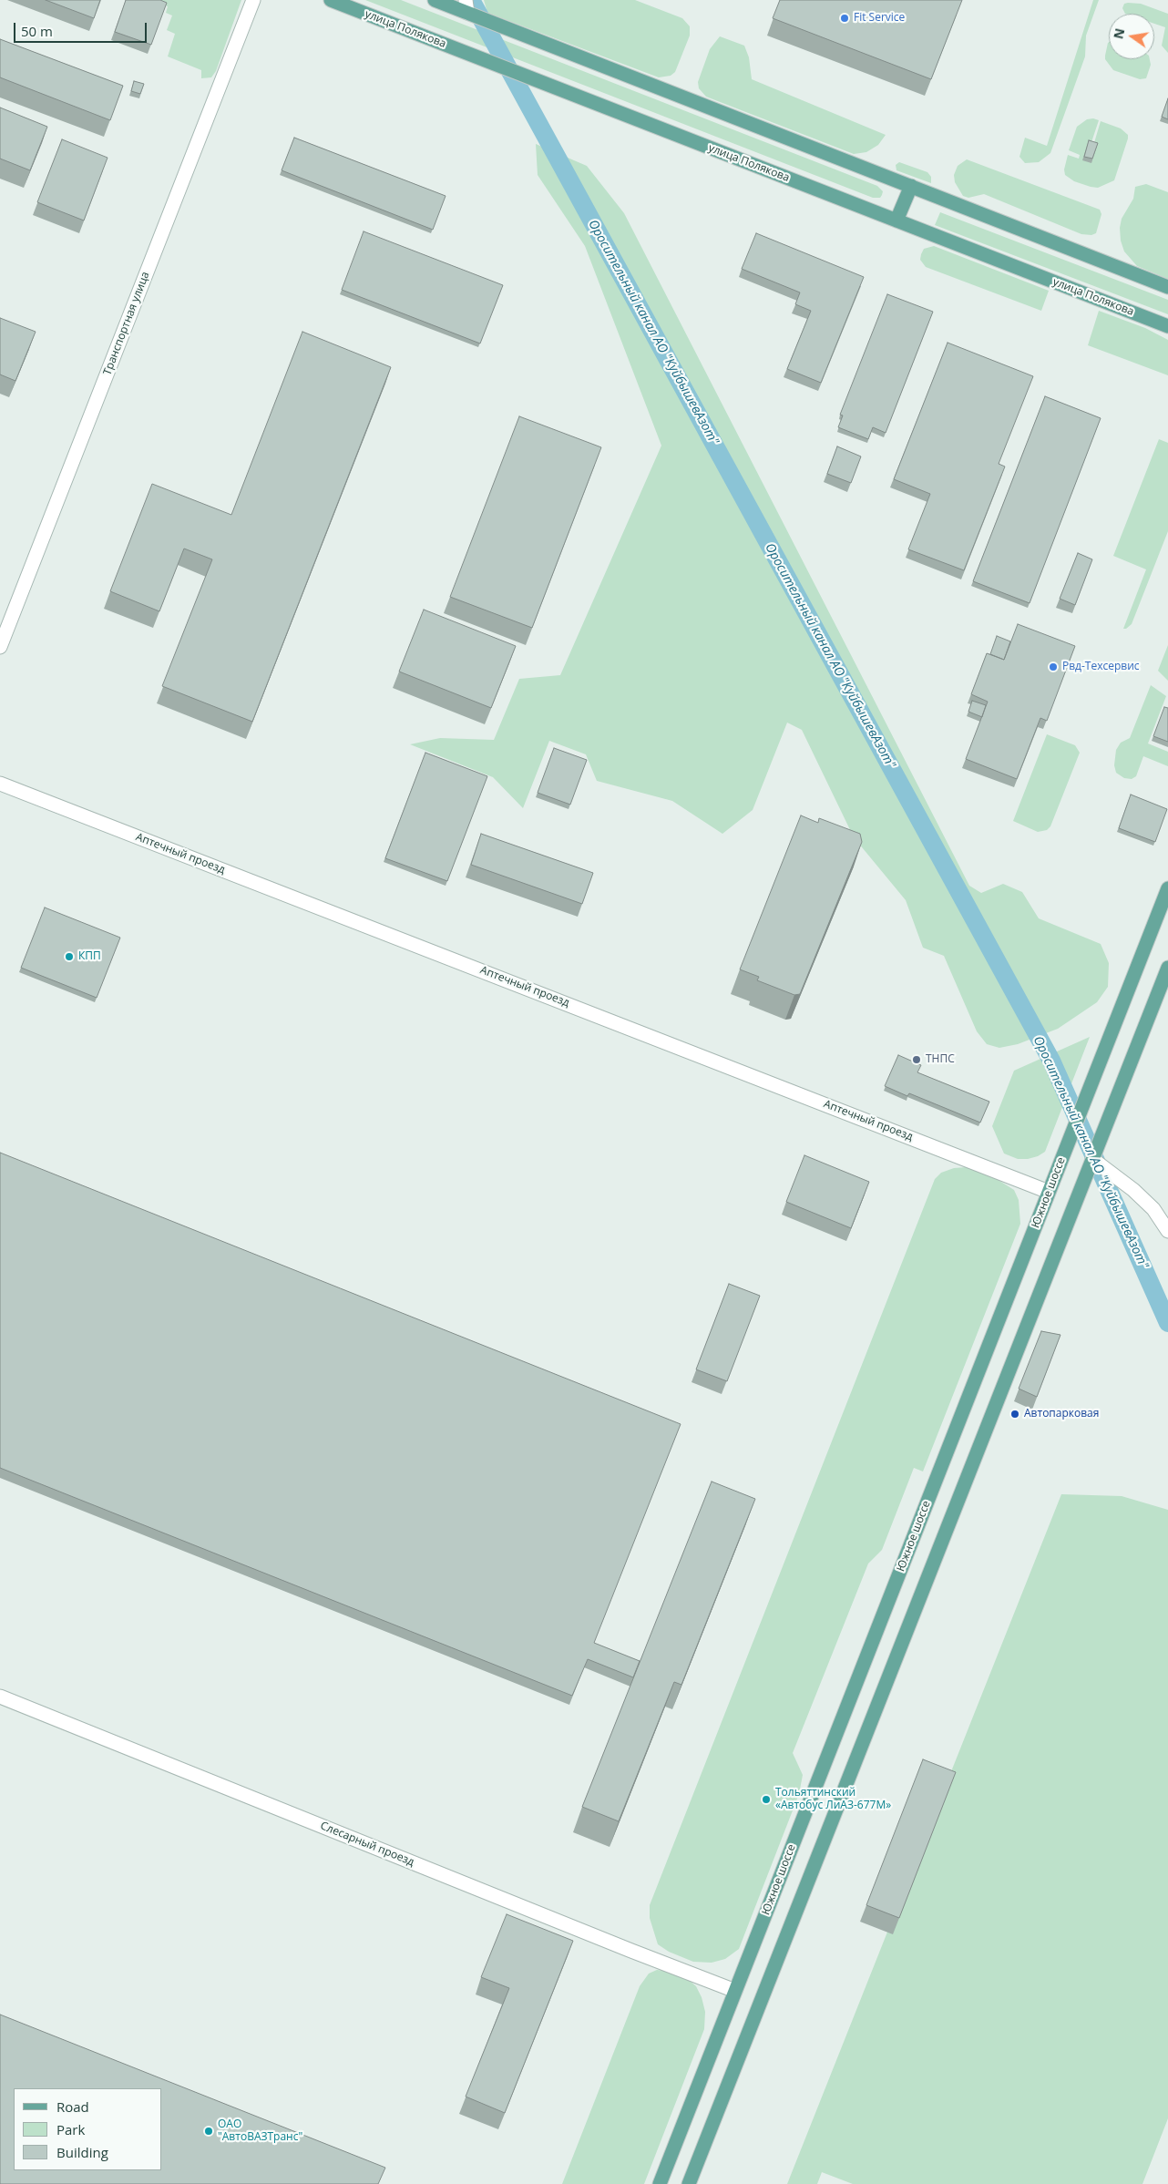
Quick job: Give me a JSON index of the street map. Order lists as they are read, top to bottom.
{
  "streets": {
    "main road": ["улица Полякова", "Южное шоссе"],
    "street": ["Транспортная улица", "Аптечный проезд", "Слесарный проезд"]
  },
  "crossings": [
    ["Аптечный проезд", "Южное шоссе"],
    ["Южное шоссе", "Слесарный проезд"]
  ],
  "water": ["Оросительный канал АО \"КуйбышевАзот\""],
  "places": [
    "Fit Service",
    "Рвд-Техсервис",
    "КПП",
    "ТНПС",
    "Автопарковая",
    "Тольяттинский «Автобус ЛиАЗ-677М»",
    "ОАО \"АвтоВАЗТранс\""
  ],
  "legend": ["Road", "Park", "Building"],
  "scale_bar": "50 m",
  "north": "left"
}
